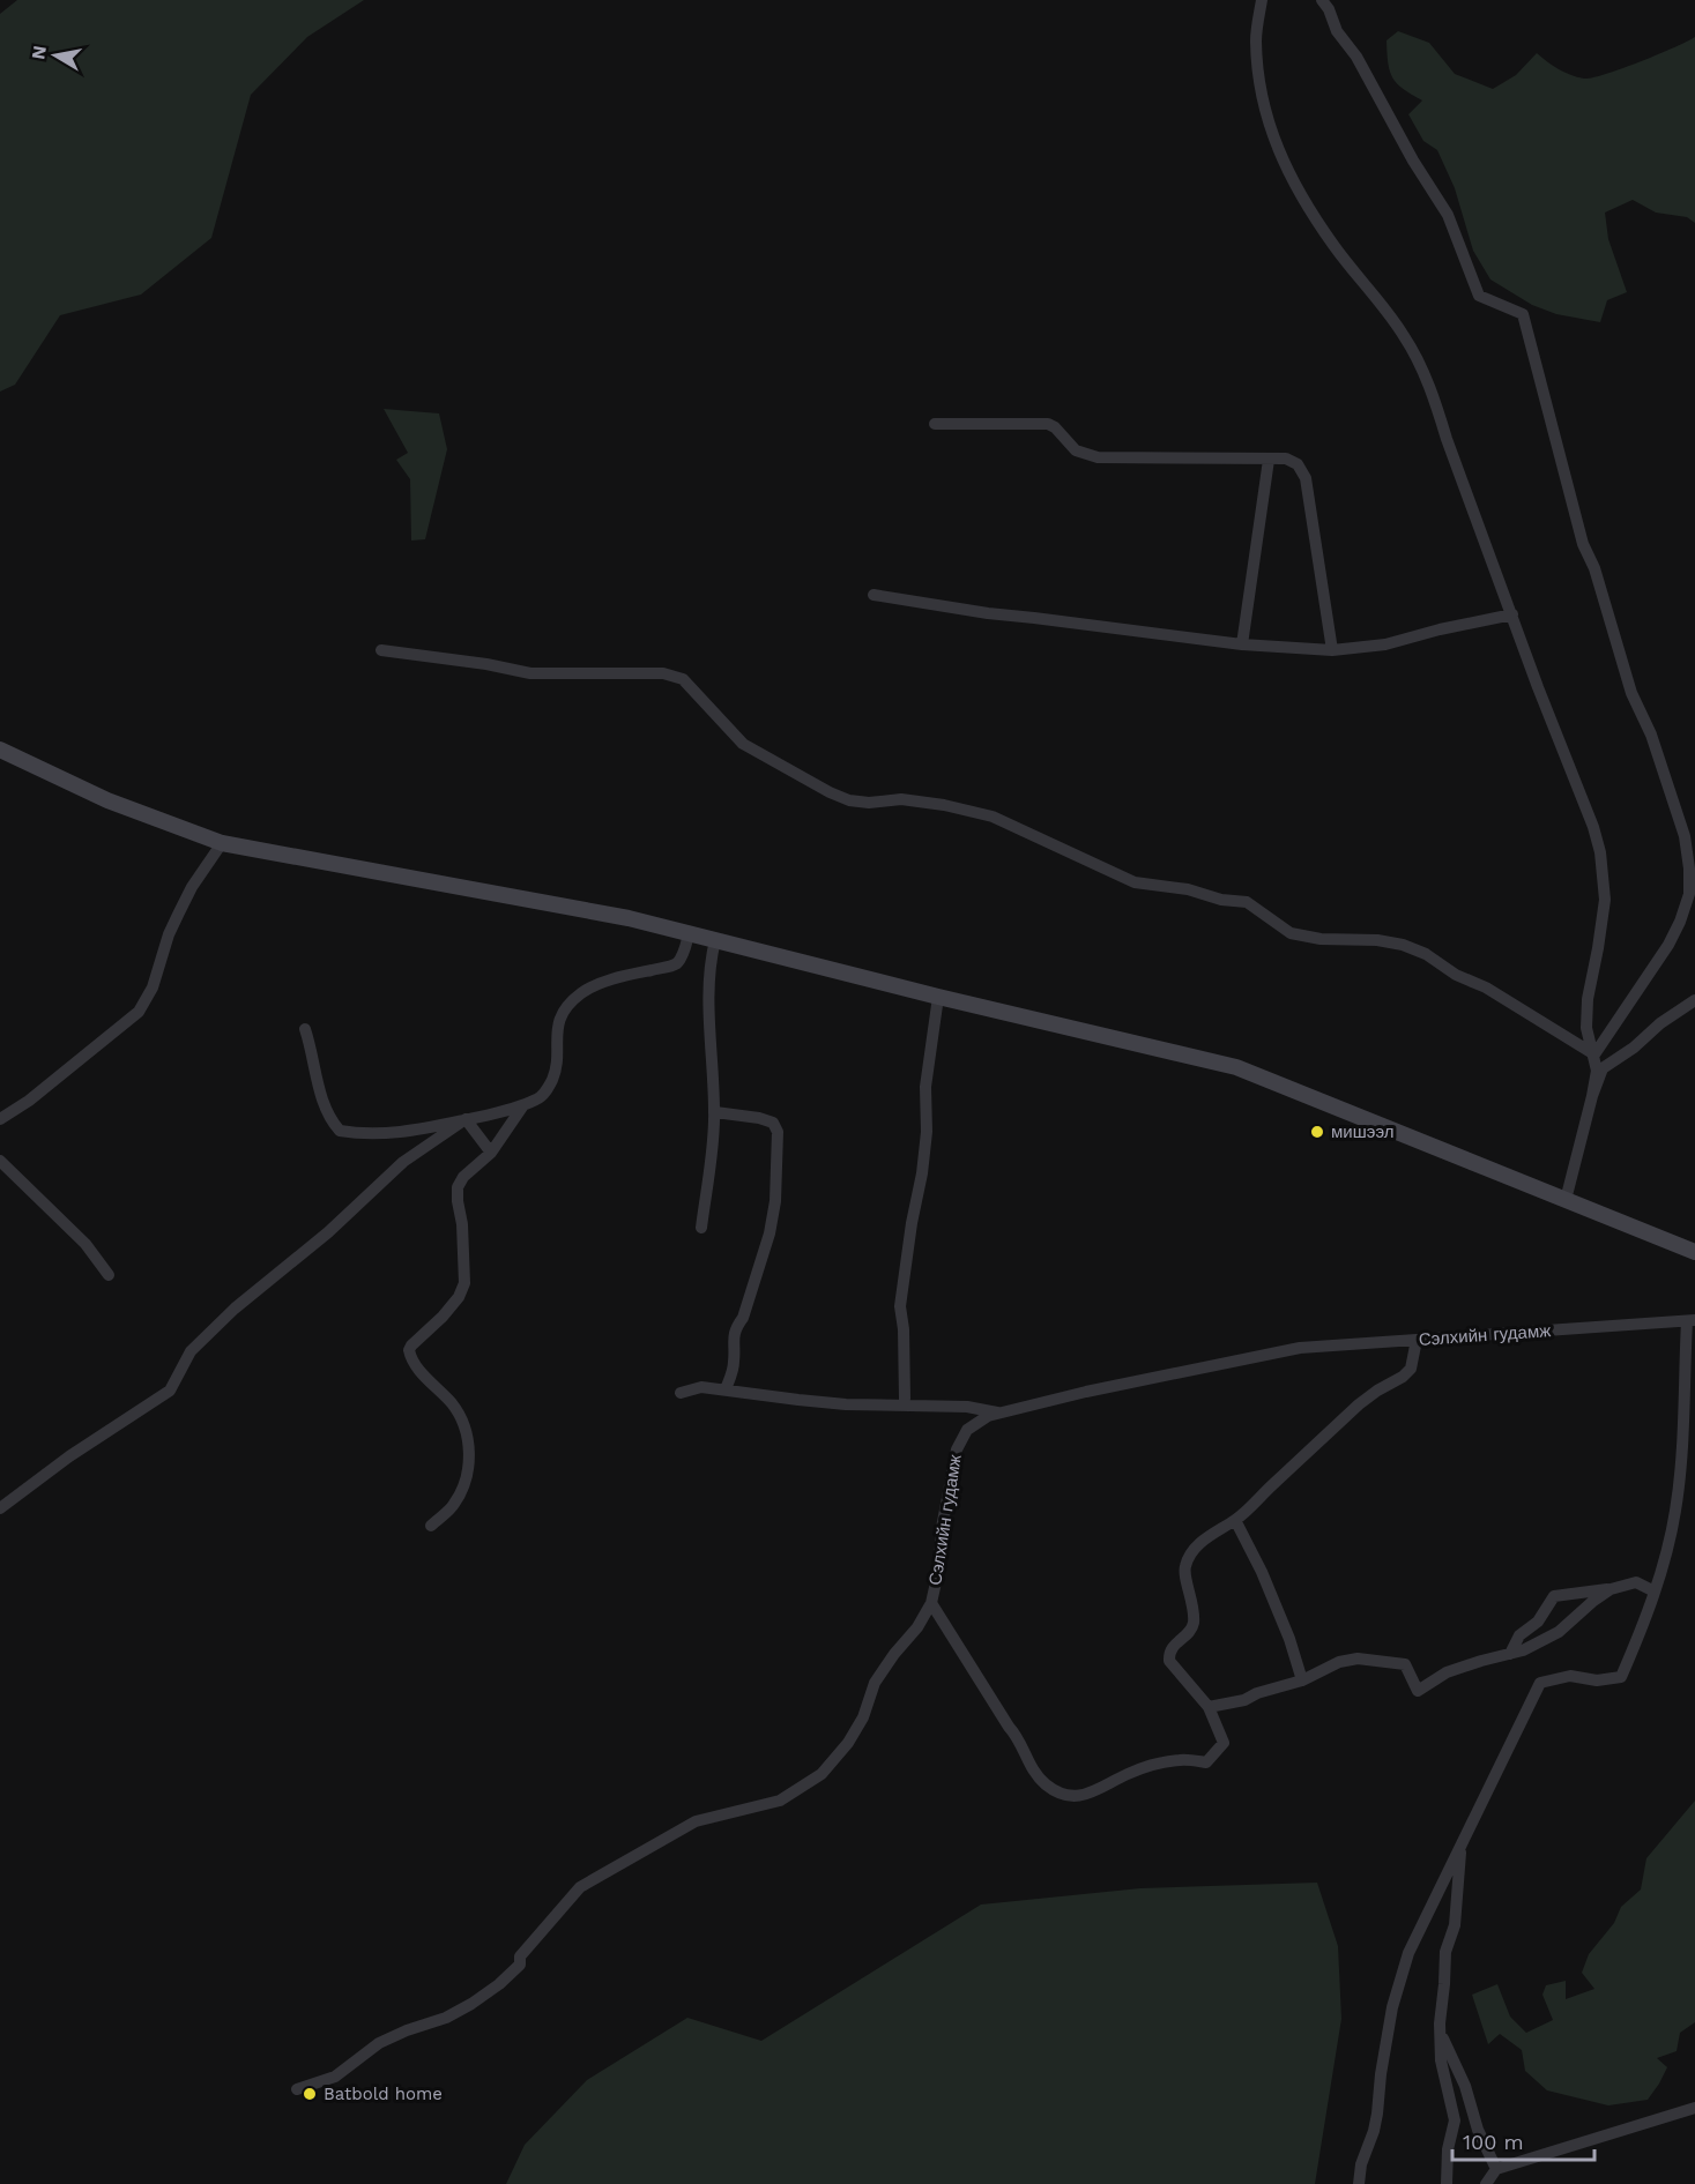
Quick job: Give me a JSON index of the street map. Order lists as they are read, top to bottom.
{
  "streets": {
    "street": ["Сэлхийн гудамж"]
  },
  "places": ["мишээл", "Batbold home"],
  "scale_bar": "100 m",
  "north": "left"
}
